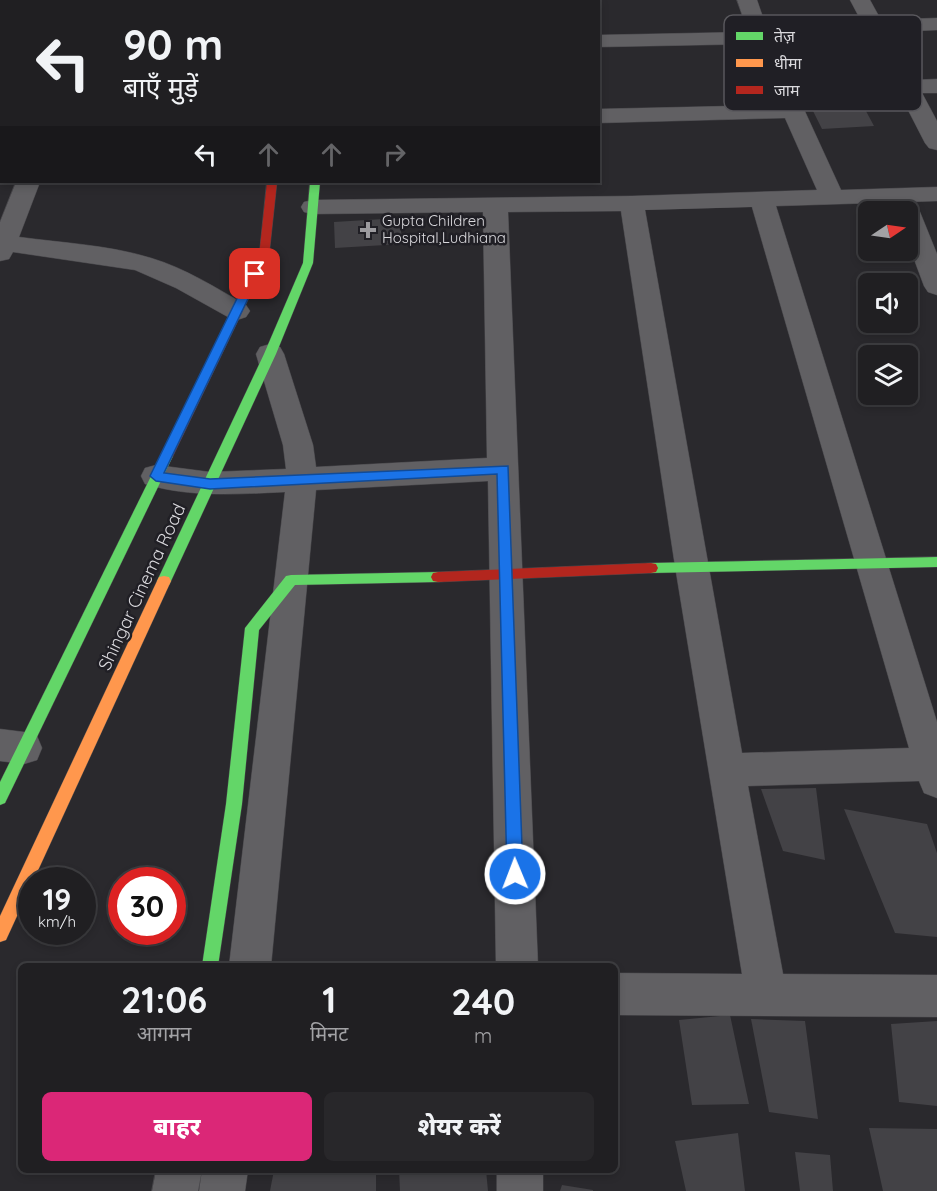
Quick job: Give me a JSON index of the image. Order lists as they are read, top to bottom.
{
  "streets": {
    "street": ["Shingar Cinema Road"]
  },
  "places": {
    "health": ["Gupta Children Hospital,Ludhiana"]
  },
  "legend": ["तेज़", "धीमा", "जाम"],
  "north": "right",
  "page": {
    "turn": ["90 m", "बाएँ मुड़ें"],
    "speed": "19 km/h",
    "limit": "30",
    "eta": [
      "21:06",
      "आगमन",
      "1",
      "मिनट",
      "240",
      "m"
    ],
    "buttons": ["बाहर", "शेयर करें"]
  }
}
